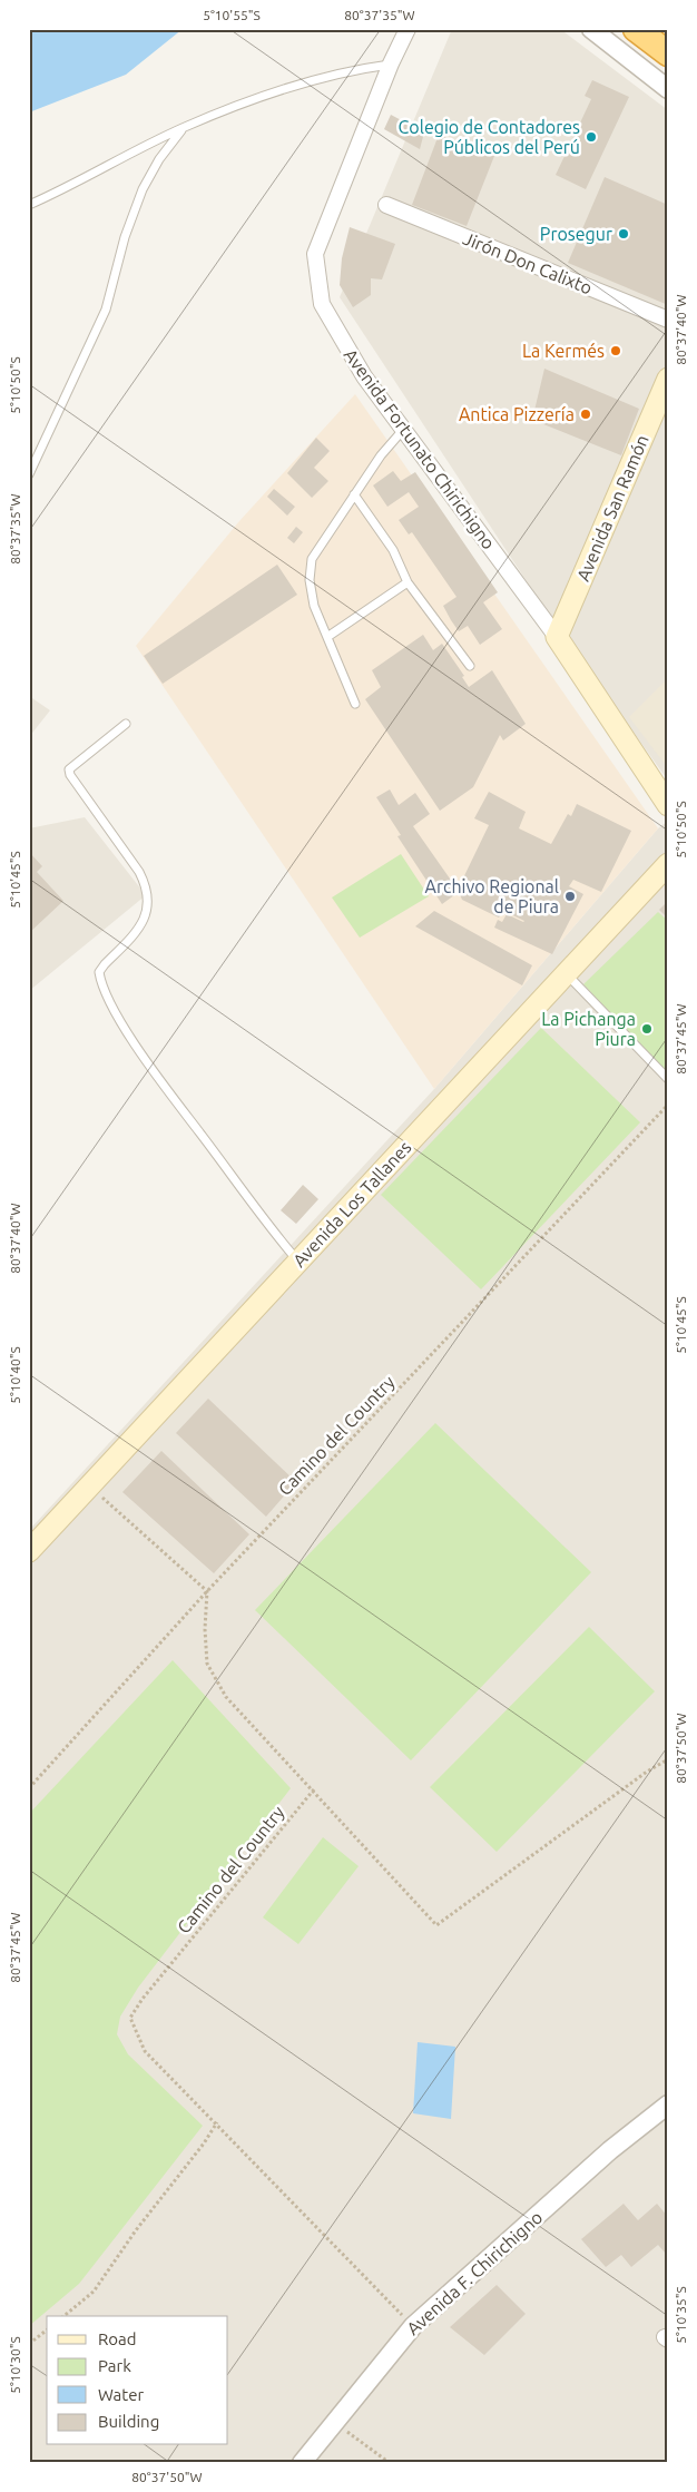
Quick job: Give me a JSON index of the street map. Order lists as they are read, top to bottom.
{
  "streets": {
    "main road": ["Avenida Fortunato Chirichigno", "Avenida San Ramón", "Avenida Los Tallanes"],
    "street": ["Jirón Don Calixto", "Avenida F. Chirichigno"],
    "path": ["Camino del Country"]
  },
  "crossings": [
    ["Avenida Fortunato Chirichigno", "Avenida San Ramón"],
    ["Camino del Country", "Avenida F. Chirichigno"]
  ],
  "places": [
    "Colegio de Contadores Públicos del Perú",
    "Prosegur",
    "La Kermés",
    "Antica Pizzería",
    "Archivo Regional de Piura",
    "La Pichanga Piura"
  ],
  "legend": [
    "Road",
    "Park",
    "Water",
    "Building"
  ],
  "coordinates": [
    "5°10'55\"S",
    "80°37'35\"W",
    "80°37'40\"W",
    "5°10'50\"S",
    "5°10'45\"S",
    "80°37'45\"W",
    "5°10'40\"S",
    "80°37'50\"W",
    "5°10'35\"S",
    "5°10'30\"S"
  ]
}
